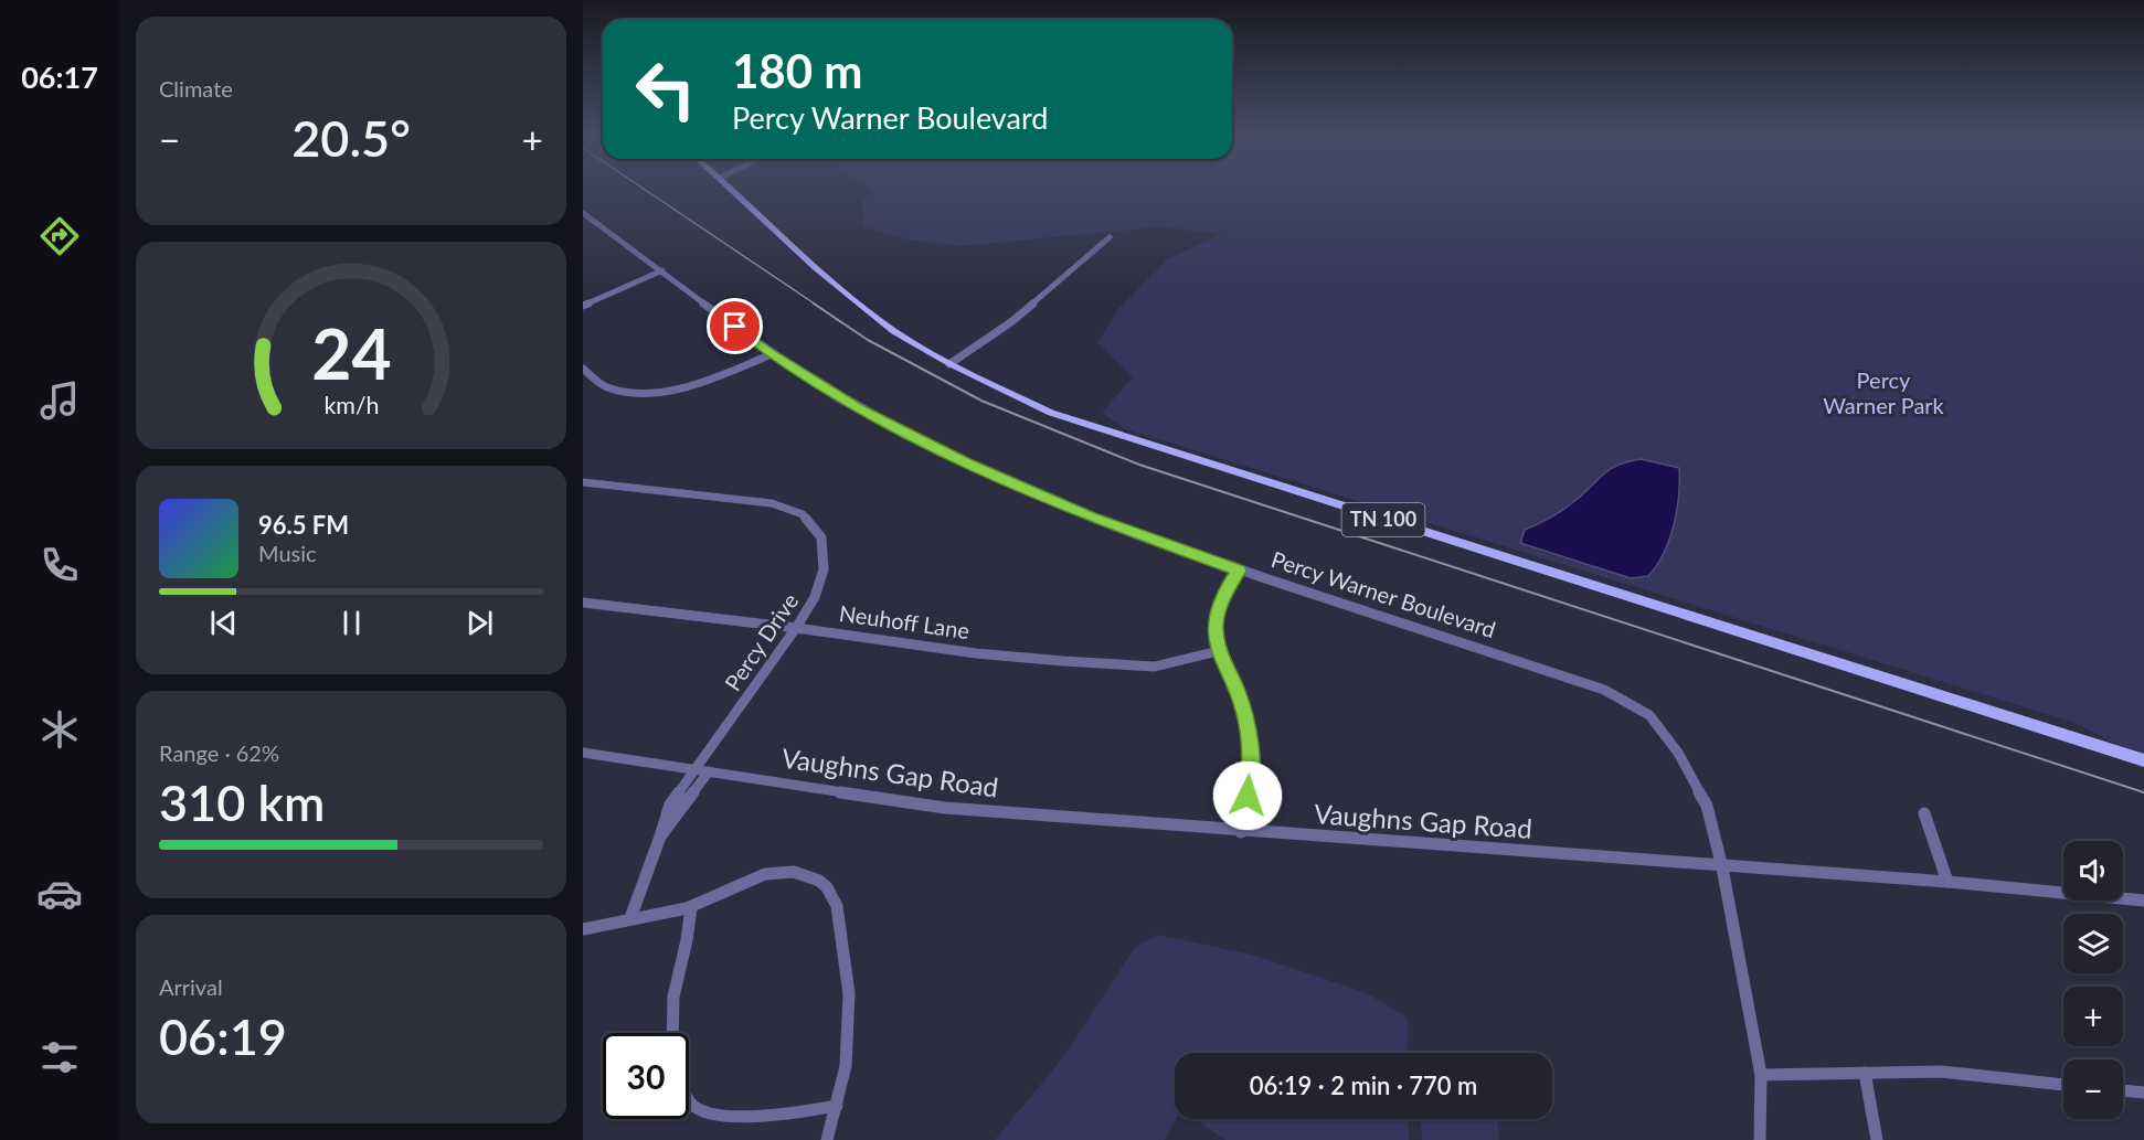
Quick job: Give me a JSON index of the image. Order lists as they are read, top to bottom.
{
  "streets": {
    "main road": ["TN 100"],
    "street": [
      "Percy Warner Boulevard",
      "Neuhoff Lane",
      "Percy Drive",
      "Vaughns Gap Road"
    ]
  },
  "crossings": [
    ["Percy Warner Boulevard", "Vaughns Gap Road"],
    ["Neuhoff Lane", "Percy Drive"],
    ["Percy Drive", "Vaughns Gap Road"]
  ],
  "parks": ["Percy Warner Park"],
  "page": {
    "tabs": "06:17",
    "tile": [
      "Climate",
      ["Range · 62%", "310 km"],
      ["Arrival", "06:19"]
    ],
    "turn": ["180 m", "Percy Warner Boulevard"],
    "heat": ["−", "20.5°", "+"],
    "song": ["96.5 FM", "Music"],
    "map_buttons": ["+", "−"],
    "limit": "30",
    "trip": "06:19 · 2 min · 770 m",
    "gauge": ["24", "km/h"]
  }
}
